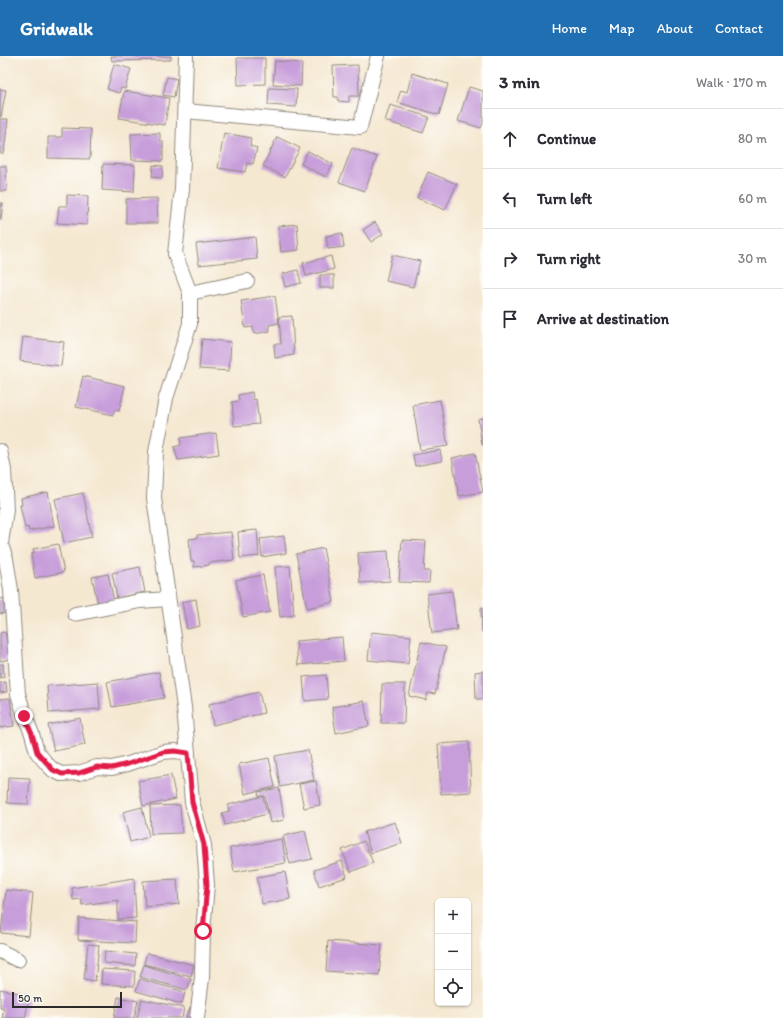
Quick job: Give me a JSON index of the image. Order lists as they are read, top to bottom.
{
  "scale_bar": "50 m",
  "page": {
    "header": "Gridwalk",
    "nav": [
      "Home",
      "Map",
      "About",
      "Contact"
    ],
    "heading": ["3 min", "Walk · 170 m"],
    "list": [
      ["Continue", "80 m"],
      ["Turn left", "60 m"],
      ["Turn right", "30 m"],
      "Arrive at destination"
    ],
    "map_buttons": ["+", "−"],
    "scale": "50 m"
  }
}
